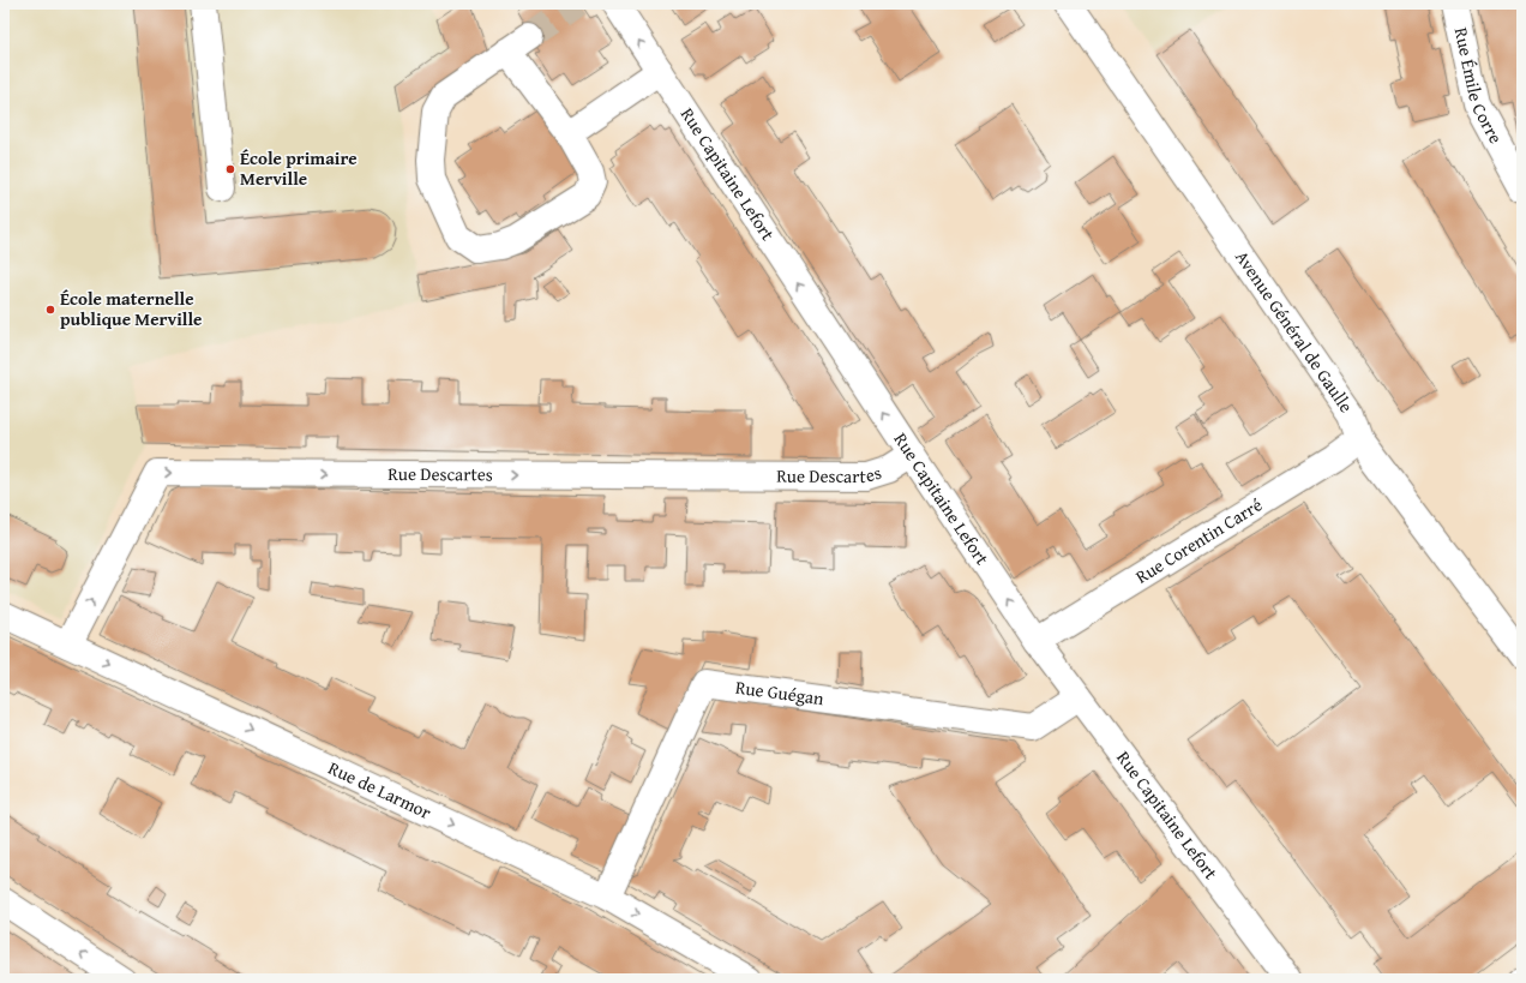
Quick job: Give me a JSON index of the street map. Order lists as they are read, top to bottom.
{
  "streets": {
    "street": [
      "Rue Émile Corre",
      "Rue Capitaine Lefort",
      "Avenue Général de Gaulle",
      "Rue Descartes",
      "Rue Corentin Carré",
      "Rue Guégan",
      "Rue de Larmor"
    ]
  },
  "crossings": [
    ["Rue Capitaine Lefort", "Rue Descartes"],
    ["Rue Capitaine Lefort", "Rue Corentin Carré"],
    ["Rue Capitaine Lefort", "Rue Guégan"],
    ["Avenue Général de Gaulle", "Rue Corentin Carré"],
    ["Rue Descartes", "Rue de Larmor"],
    ["Rue Guégan", "Rue de Larmor"]
  ],
  "one_way": ["Rue Capitaine Lefort", "Rue Descartes", "Rue de Larmor"],
  "places": ["École primaire Merville", "École maternelle publique Merville"]
}
